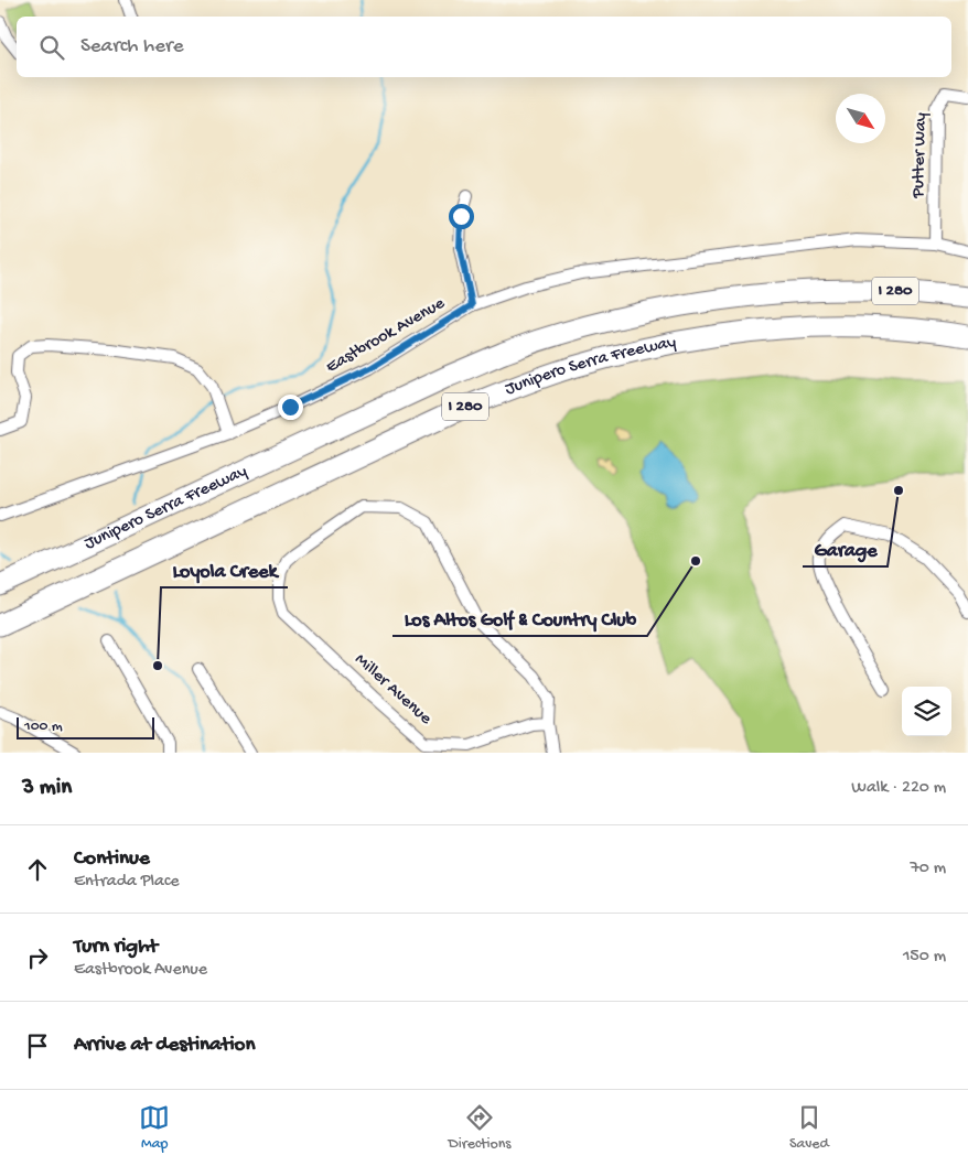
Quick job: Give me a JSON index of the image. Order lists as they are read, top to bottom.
{
  "streets": {
    "highway": ["I 280", "Junipero Serra Freeway"],
    "street": ["Putter Way", "Eastbrook Avenue", "Miller Avenue"]
  },
  "crossings": [
    ["Putter Way", "Eastbrook Avenue"]
  ],
  "places": ["Garage", "Los Altos Golf & Country Club", "Loyola Creek"],
  "scale_bar": "100 m",
  "north": "bottom right",
  "page": {
    "search": "Search here",
    "scale": "100 m",
    "heading": ["3 min", "Walk · 220 m"],
    "list": [
      ["Continue", "Entrada Place", "70 m"],
      ["Turn right", "Eastbrook Avenue", "150 m"],
      "Arrive at destination"
    ],
    "nav": ["Map", "Directions", "Saved"]
  }
}
